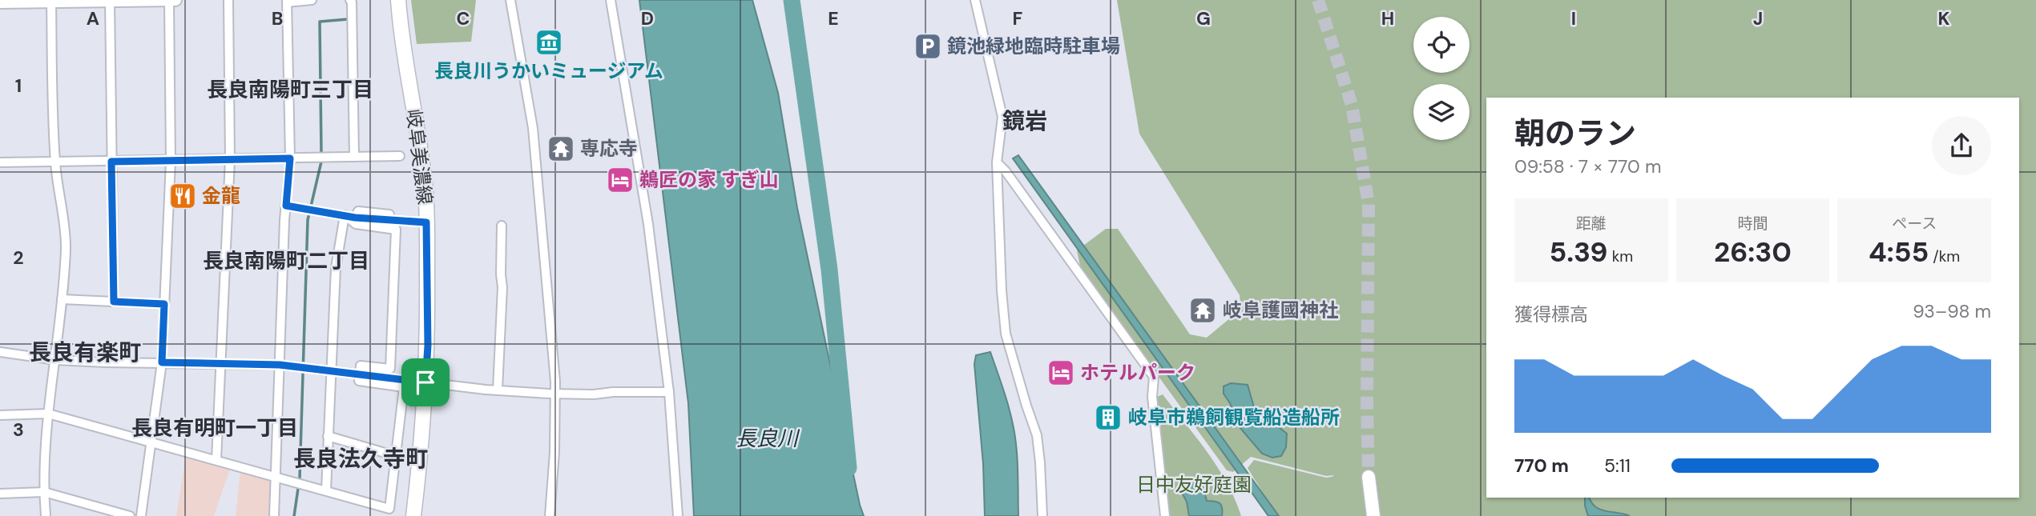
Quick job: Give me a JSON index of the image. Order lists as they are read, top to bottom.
{
  "streets": {
    "main road": ["岐阜美濃線"]
  },
  "districts": [
    "長良南陽町三丁目",
    "鏡岩",
    "長良南陽町二丁目",
    "長良有楽町",
    "長良有明町一丁目",
    "長良法久寺町"
  ],
  "water": ["長良川"],
  "parks": ["日中友好庭園"],
  "places": {
    "museum": ["長良川うかいミュージアム"],
    "parking": ["鏡池緑地臨時駐車場"],
    "temple": ["専応寺", "岐阜護國神社"],
    "hotel": ["鵜匠の家 すぎ山", "ホテルパーク"],
    "restaurant": ["金龍"],
    "building": ["岐阜市鵜飼観覧船造船所"]
  },
  "page": {
    "heading": ["朝のラン", "09:58 · 7 × 770 m"],
    "stats": [
      ["距離", "5.39 km"],
      ["時間", "26:30"],
      ["ペース", "4:55 /km"]
    ],
    "chart": ["獲得標高", "93–98 m"],
    "list": [
      {
        "name": "770 m",
        "note": "5:11"
      }
    ]
  },
  "grid": {
    "columns": [
      "A",
      "B",
      "C",
      "D",
      "E",
      "F",
      "G",
      "H",
      "I",
      "J",
      "K"
    ],
    "rows": ["1", "2", "3"]
  }
}
